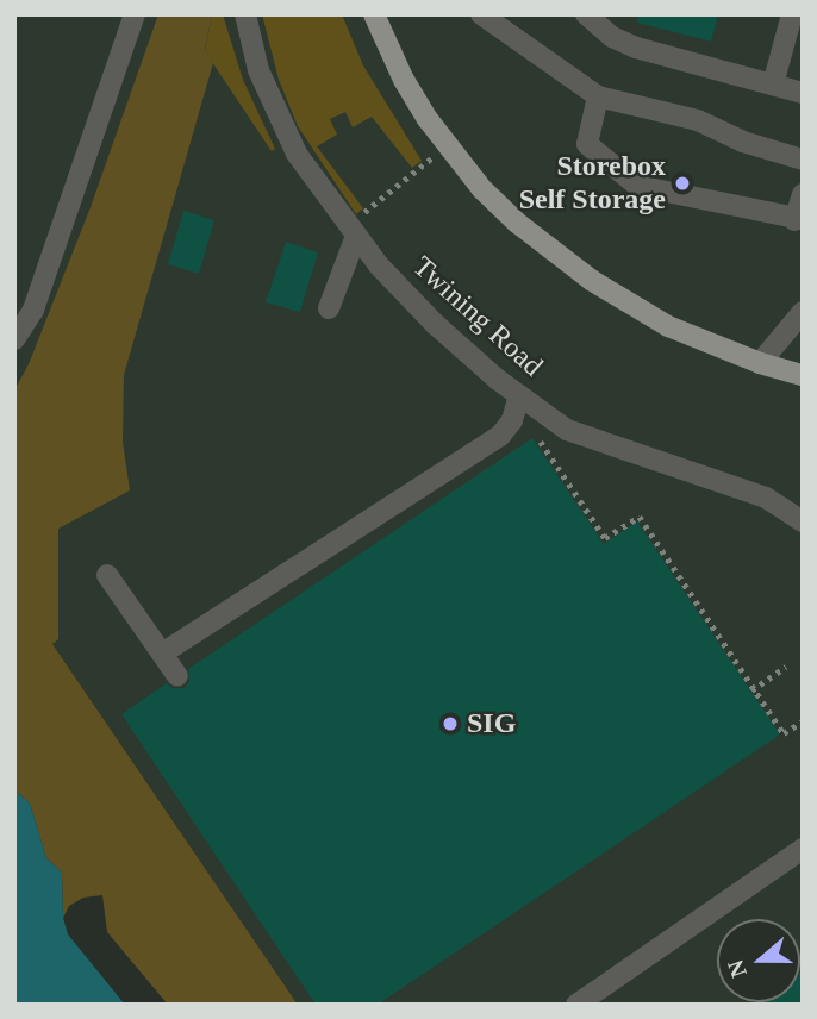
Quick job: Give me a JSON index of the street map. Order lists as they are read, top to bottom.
{
  "streets": {
    "street": ["Twining Road"]
  },
  "places": ["Storebox Self Storage", "SIG"],
  "north": "left"
}
